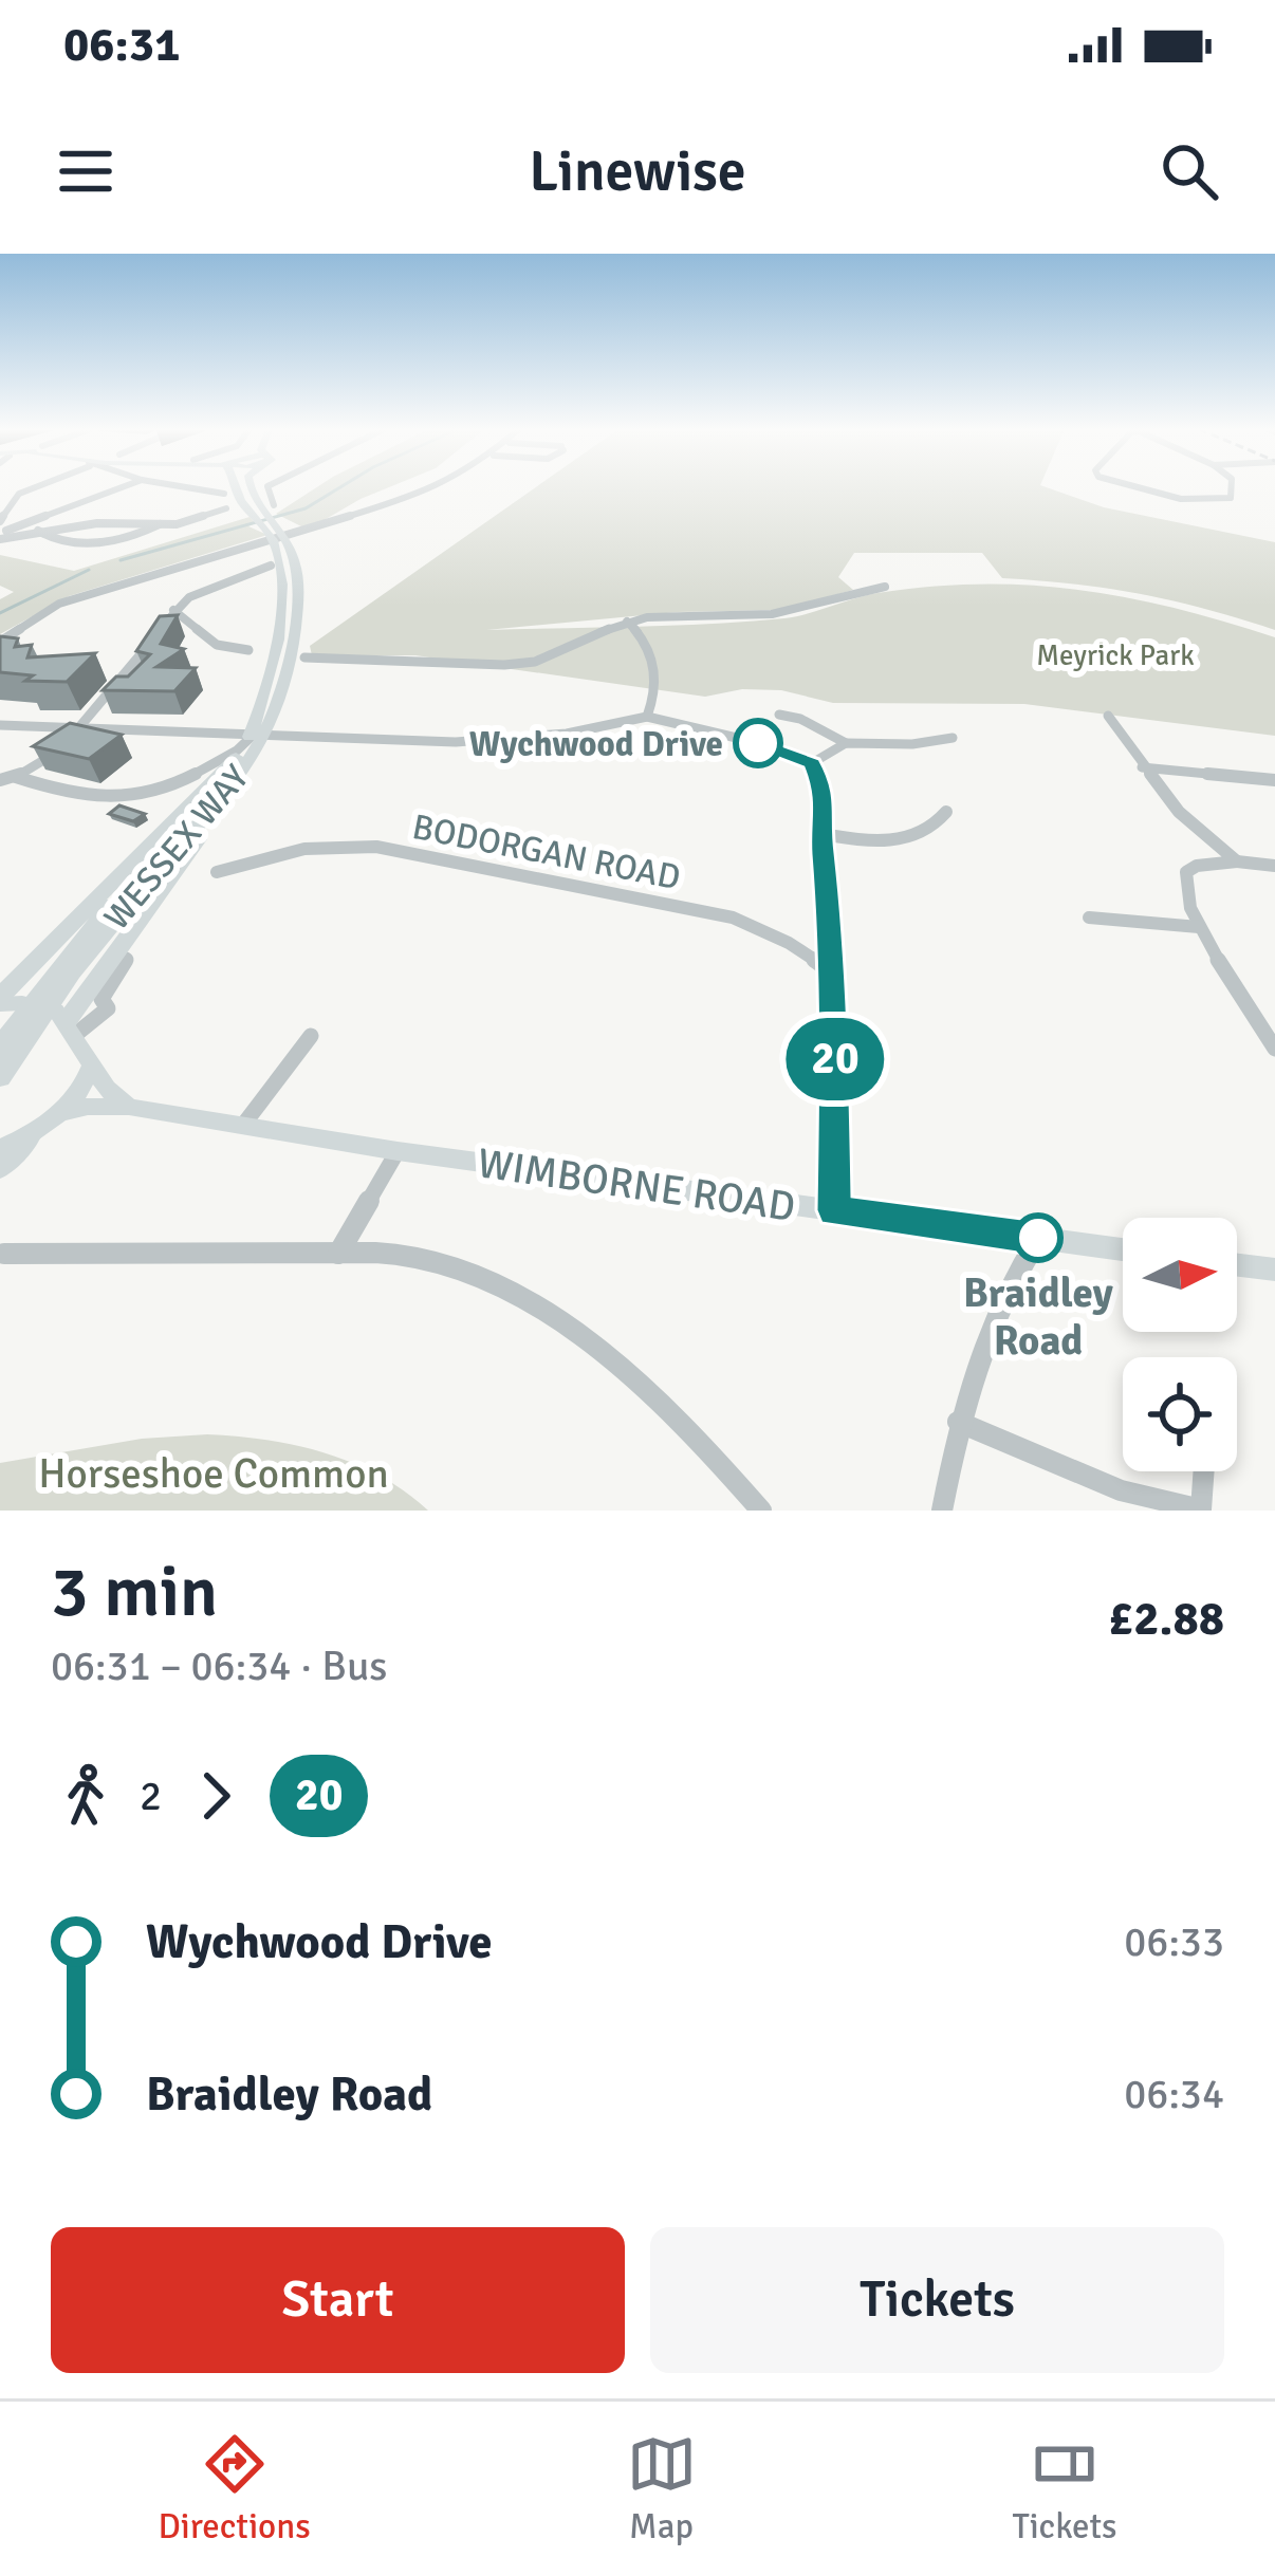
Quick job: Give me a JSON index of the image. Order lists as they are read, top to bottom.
{
  "streets": {
    "highway": ["WESSEX WAY"],
    "main road": ["WIMBORNE ROAD"],
    "street": ["BODORGAN ROAD"]
  },
  "parks": ["Meyrick Park", "Horseshoe Common"],
  "places": ["Wychwood Drive", "Braidley Road"],
  "lines": ["bus line 20"],
  "north": "right",
  "page": {
    "status": "06:31",
    "header": "Linewise",
    "on_map": "20",
    "heading": ["3 min", "06:31 – 06:34 · Bus", "£2.88"],
    "legs": ["2", "20"],
    "list": [
      {
        "name": "Wychwood Drive",
        "value": "06:33"
      },
      {
        "name": "Braidley Road",
        "value": "06:34"
      }
    ],
    "buttons": ["Start", "Tickets"],
    "tabs": ["Directions", "Map", "Tickets"]
  }
}
